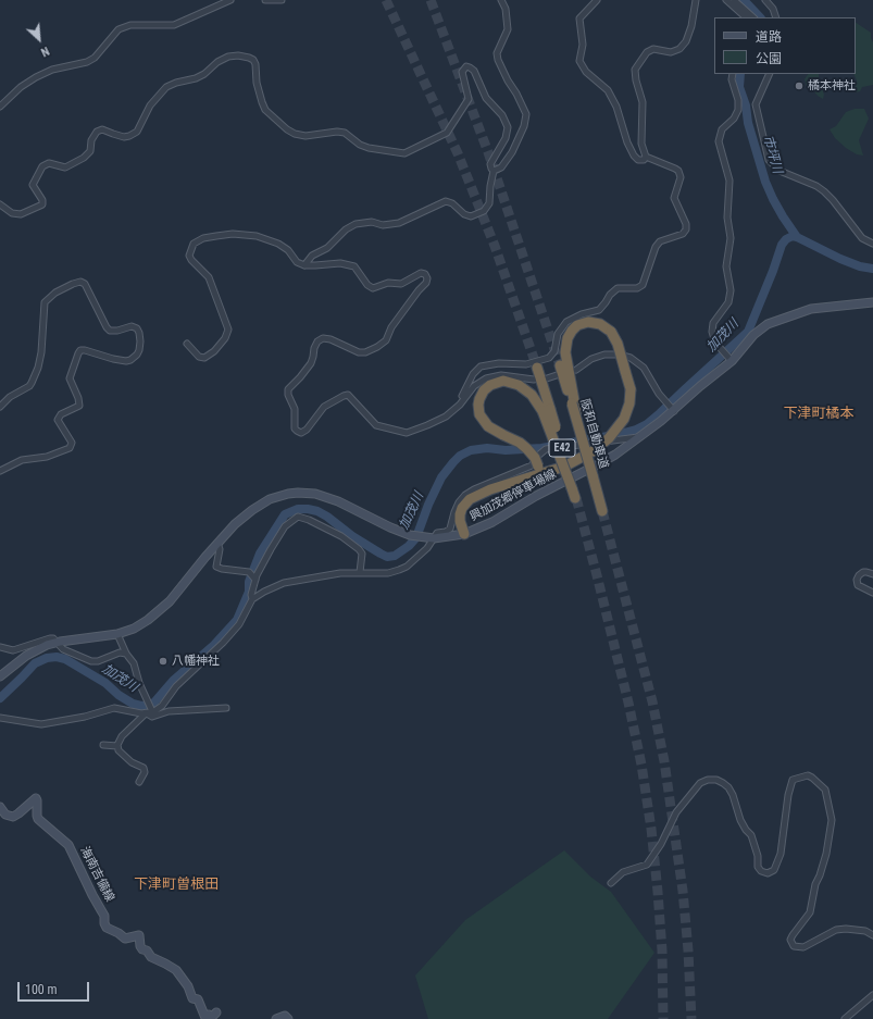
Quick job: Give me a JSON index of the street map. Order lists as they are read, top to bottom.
{
  "streets": {
    "highway": ["阪和自動車道", "E42"],
    "main road": ["興加茂郷停車場線", "海南吉備線"]
  },
  "districts": ["下津町橘本", "下津町曽根田"],
  "water": ["市坪川", "加茂川"],
  "places": ["橘本神社", "八幡神社"],
  "legend": ["道路", "公園"],
  "scale_bar": "100 m",
  "north": "bottom right"
}
